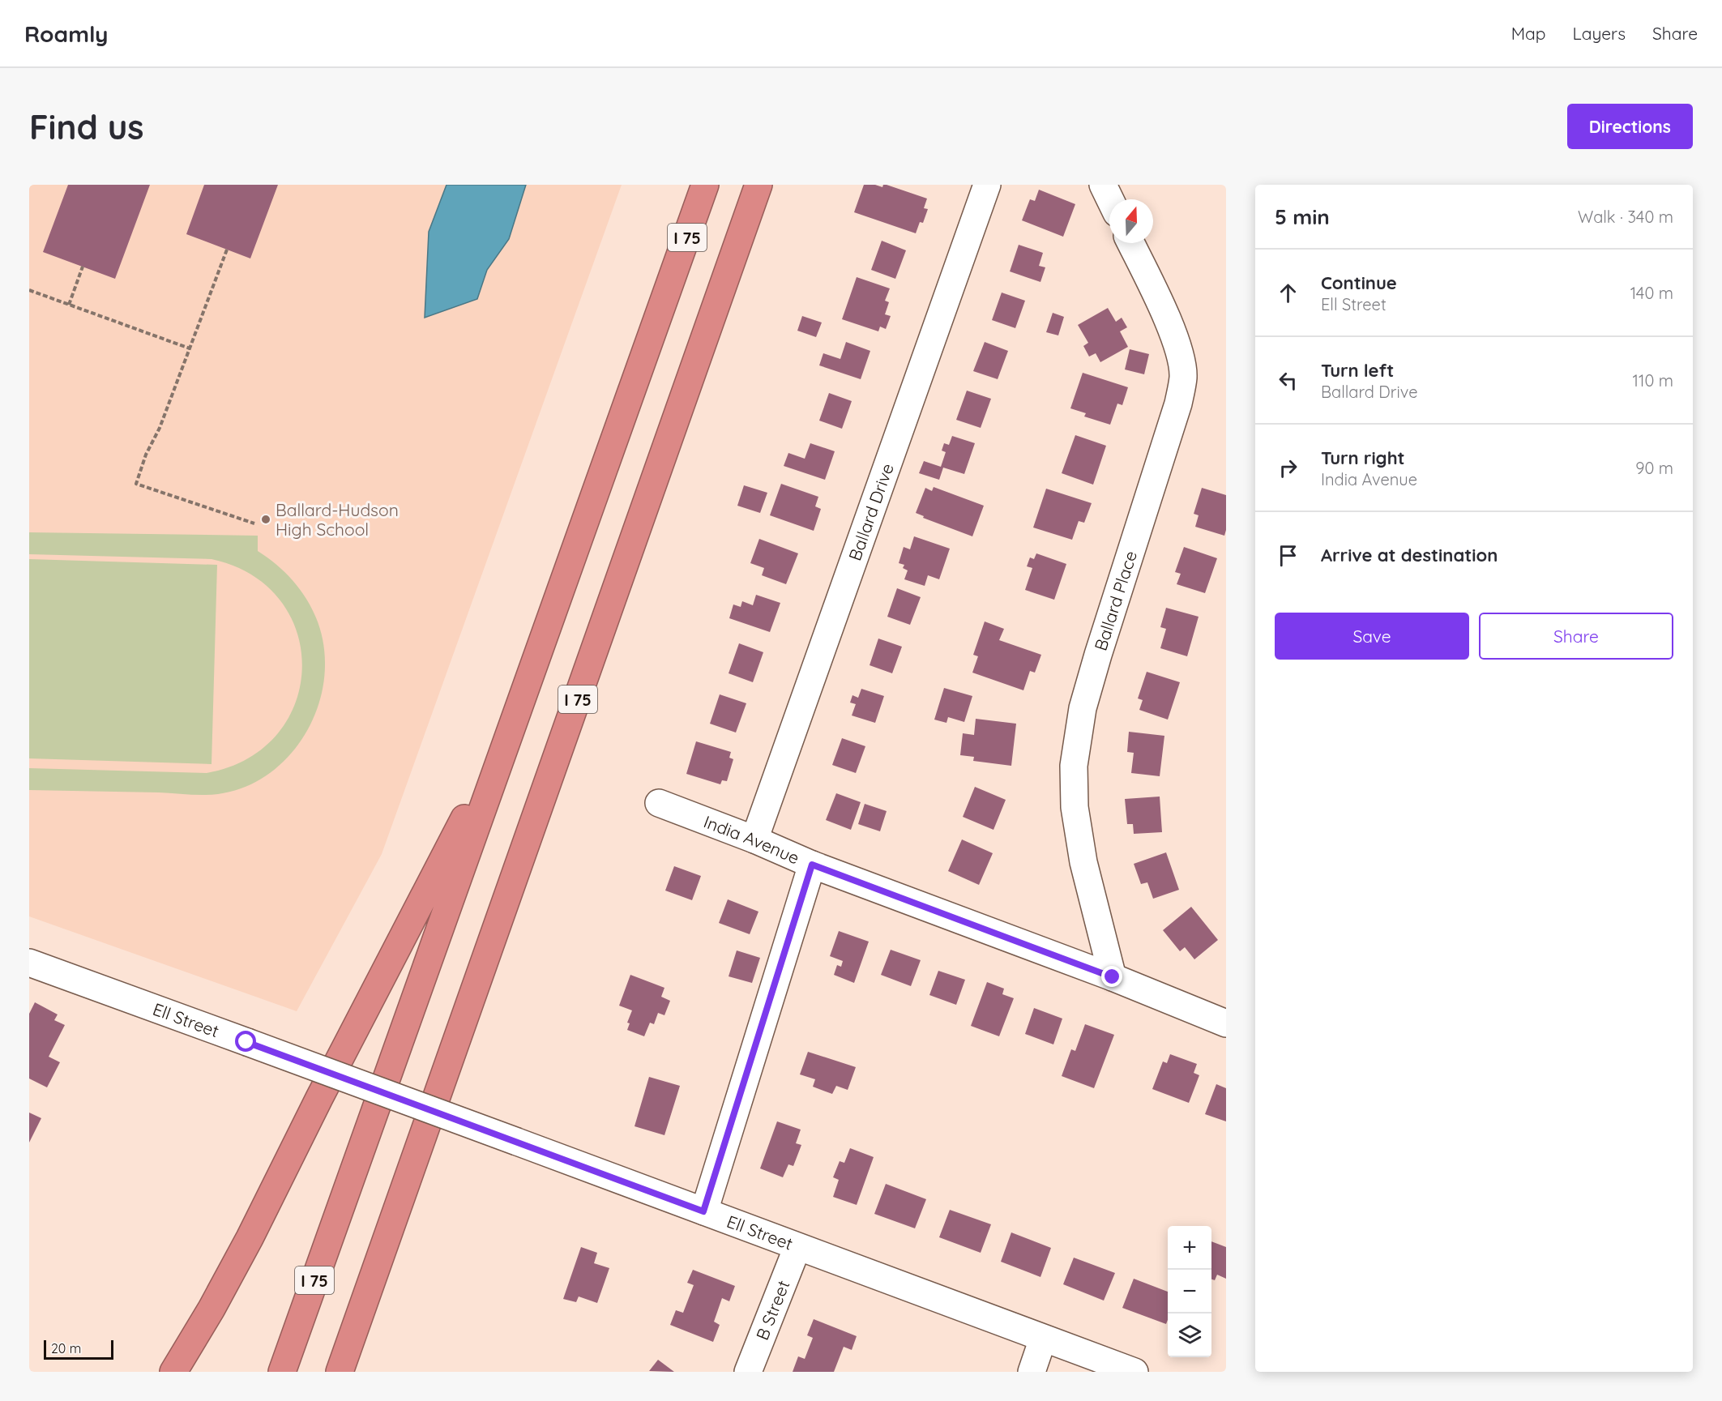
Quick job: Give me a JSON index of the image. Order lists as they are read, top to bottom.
{
  "streets": {
    "highway": ["I 75"],
    "street": [
      "Ballard Drive",
      "Ballard Place",
      "India Avenue",
      "Ell Street",
      "B Street"
    ]
  },
  "crossings": [
    ["Ballard Drive", "India Avenue"],
    ["Ballard Place", "India Avenue"],
    ["Ell Street", "B Street"]
  ],
  "places": ["Ballard-Hudson High School"],
  "scale_bar": "20 m",
  "north": "top",
  "page": {
    "header": "Roamly",
    "nav": ["Map", "Layers", "Share"],
    "buttons": [
      "Directions",
      ["Save", "Share"]
    ],
    "title": "Find us",
    "heading": ["5 min", "Walk · 340 m"],
    "list": [
      ["Continue", "Ell Street", "140 m"],
      ["Turn left", "Ballard Drive", "110 m"],
      ["Turn right", "India Avenue", "90 m"],
      "Arrive at destination"
    ],
    "map_buttons": ["+", "−"],
    "scale": "20 m"
  }
}
